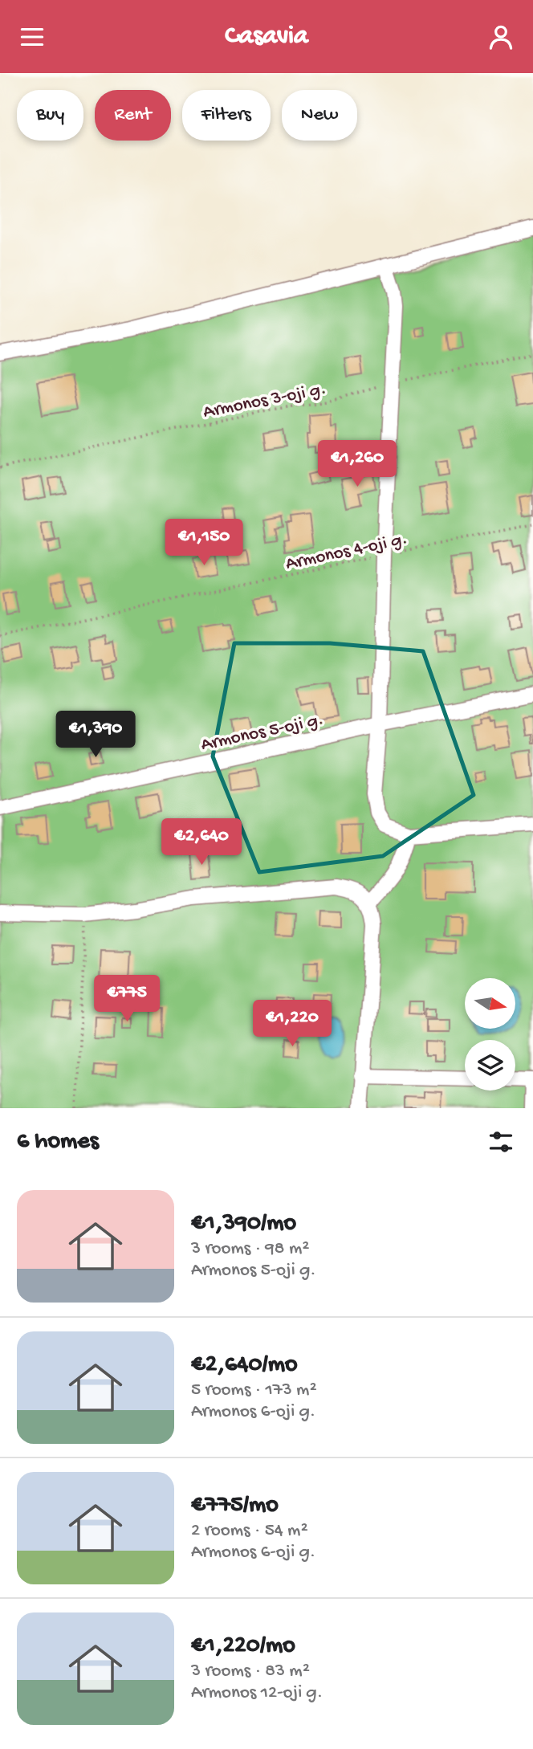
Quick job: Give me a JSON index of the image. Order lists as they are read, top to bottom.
{
  "streets": {
    "street": ["Armonos 5-oji g."],
    "path": ["Armonos 3-oji g.", "Armonos 4-oji g."]
  },
  "north": "right",
  "page": {
    "header": "Casavia",
    "chip": [
      "Buy",
      "Rent",
      "Filters",
      "New"
    ],
    "price": [
      "€1,260",
      "€1,150",
      "€1,390",
      "€2,640",
      "€775",
      "€1,220"
    ],
    "heading": "6 homes",
    "list": [
      {
        "name": "€1,390/mo",
        "note": "3 rooms · 98 m² · Armonos 5-oji g."
      },
      {
        "name": "€2,640/mo",
        "note": "5 rooms · 173 m² · Armonos 6-oji g."
      },
      {
        "name": "€775/mo",
        "note": "2 rooms · 54 m² · Armonos 6-oji g."
      },
      {
        "name": "€1,220/mo",
        "note": "3 rooms · 83 m² · Armonos 12-oji g."
      }
    ]
  }
}
